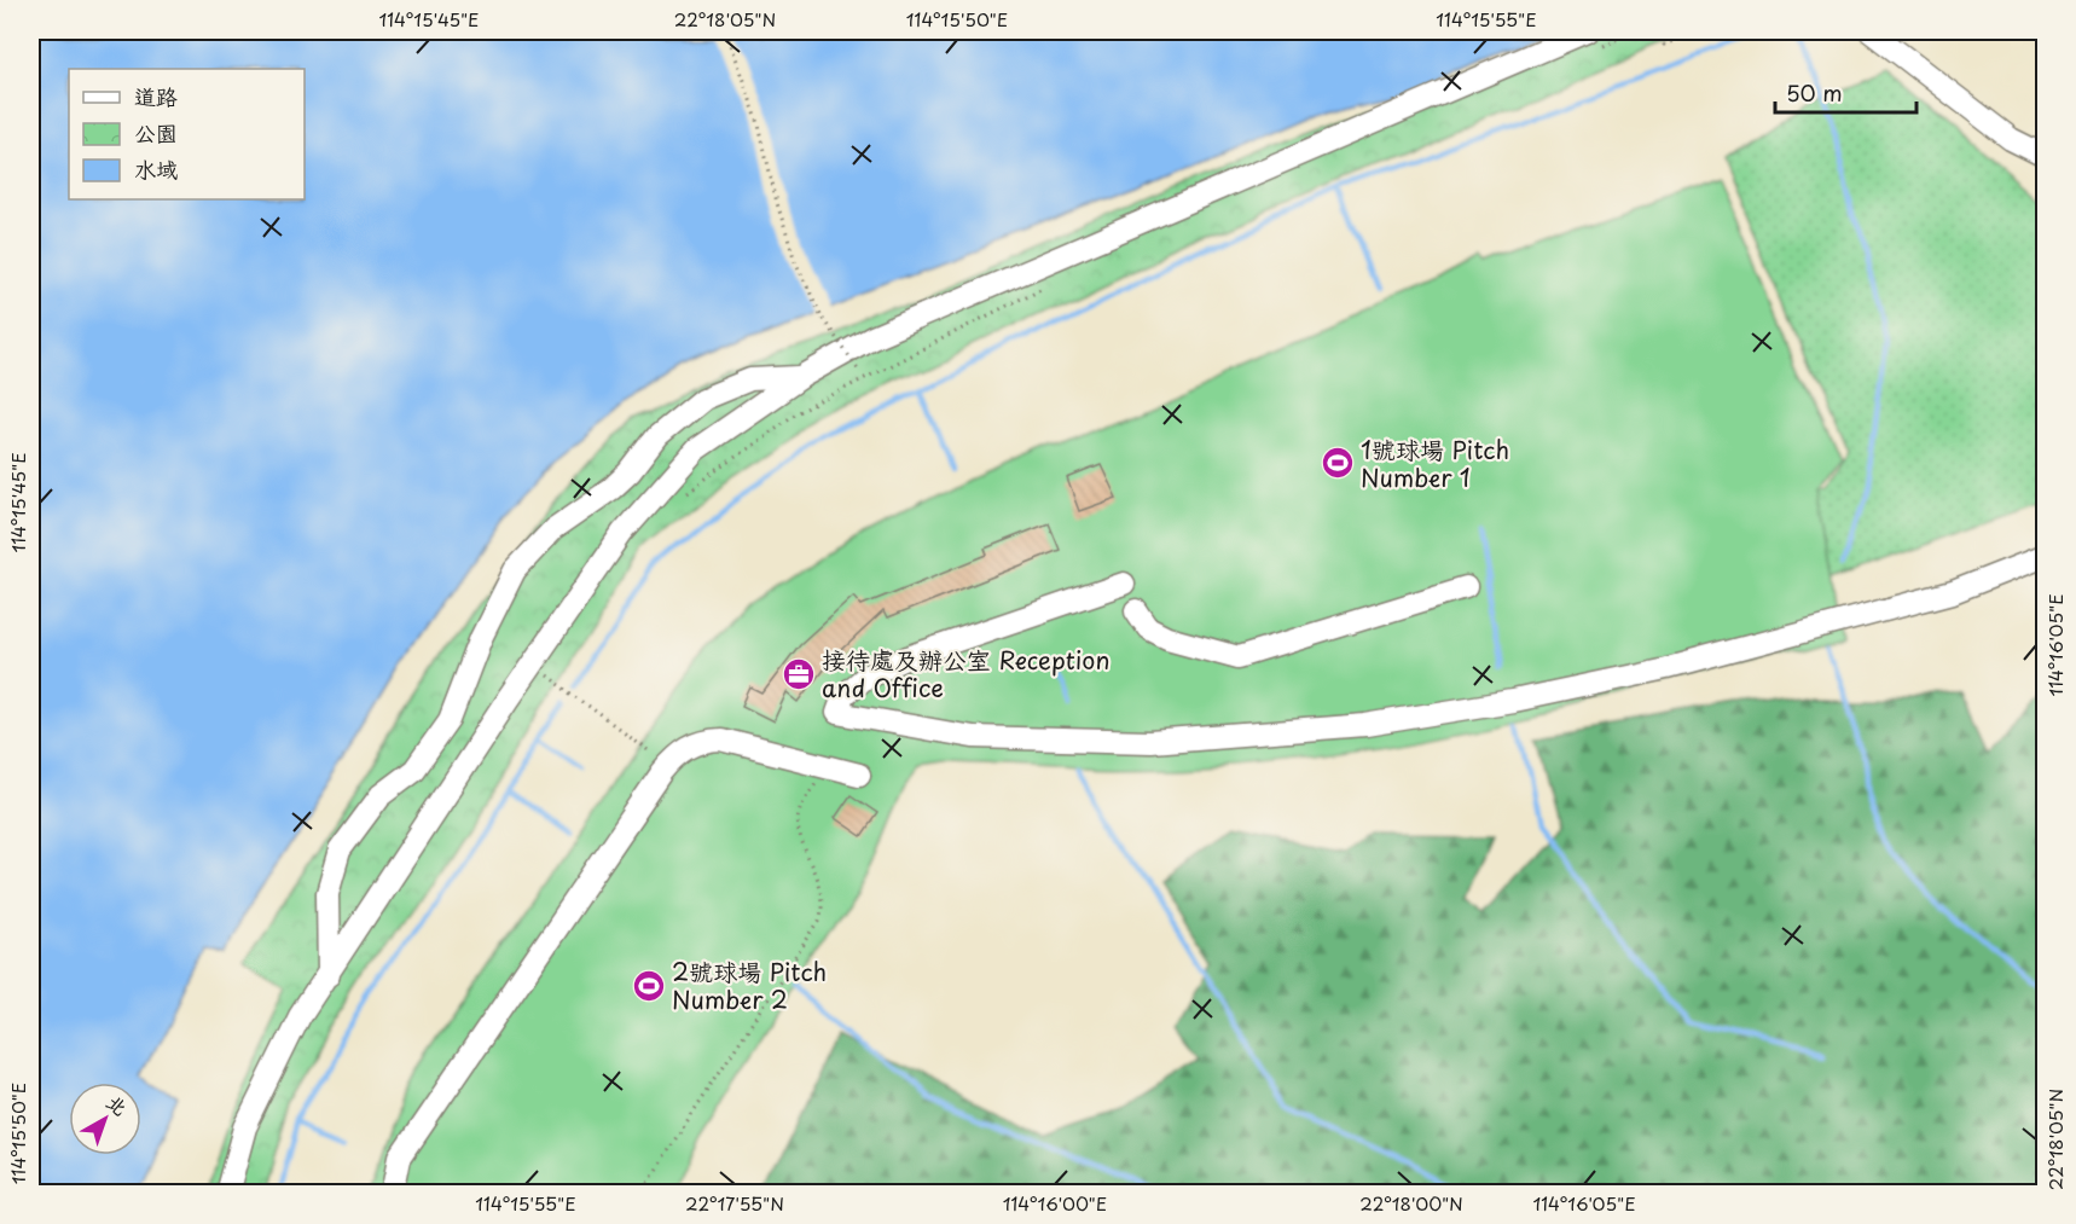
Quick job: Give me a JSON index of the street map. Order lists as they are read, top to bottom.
{
  "places": {
    "sports": ["1號球場 Pitch Number 1", "2號球場 Pitch Number 2"],
    "office": ["接待處及辦公室 Reception and Office"]
  },
  "legend": ["道路", "公園", "水域"],
  "scale_bar": "50 m",
  "north": "top right",
  "coordinates": [
    "114°15'45\"E",
    "22°18'05\"N",
    "114°15'50\"E",
    "114°15'55\"E",
    "114°16'05\"E",
    "22°17'55\"N",
    "114°16'00\"E",
    "22°18'00\"N"
  ]
}
